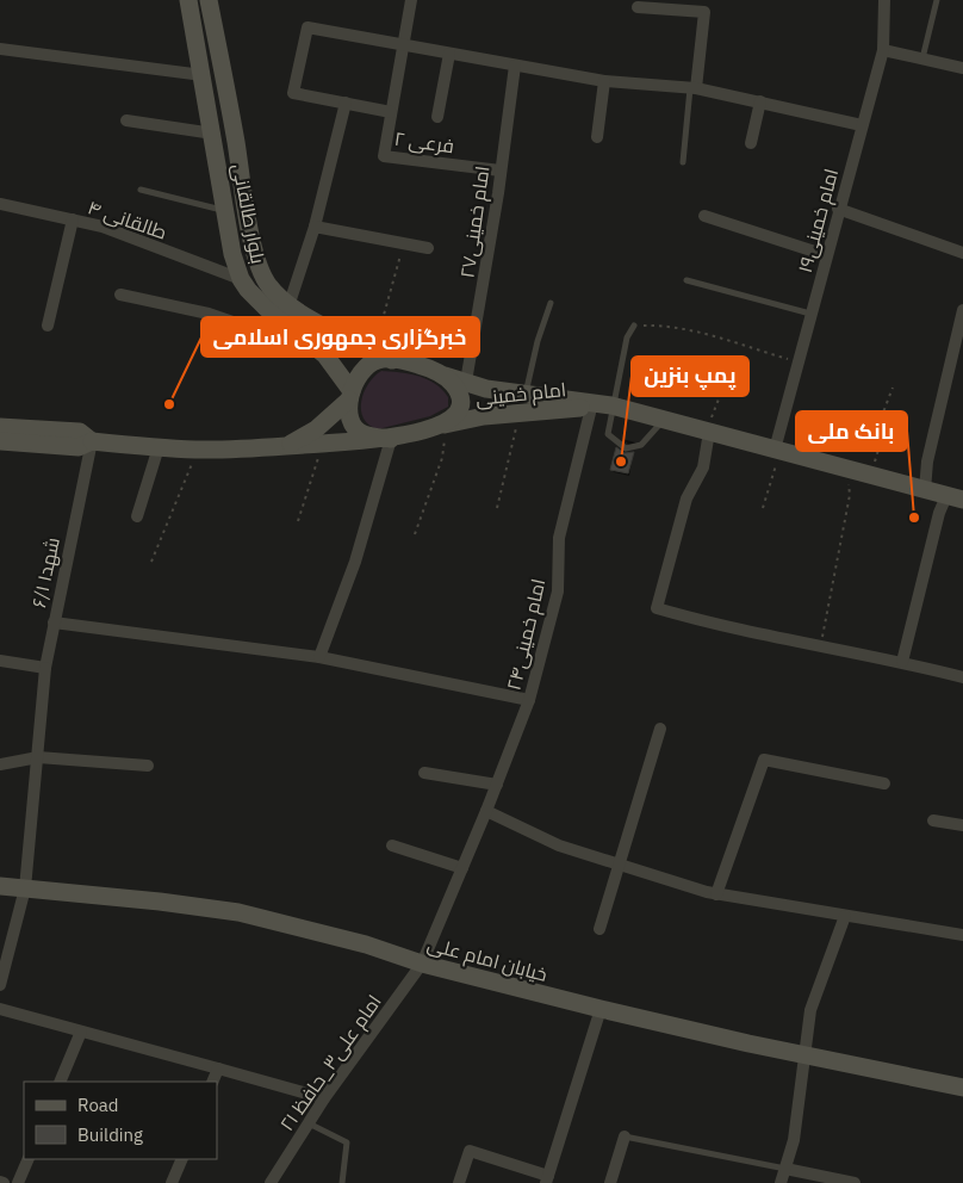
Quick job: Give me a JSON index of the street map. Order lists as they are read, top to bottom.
{
  "streets": {
    "main road": ["بلوار طالقانی", "امام خمینی", "خیابان امام علی"],
    "street": [
      "فرعی ۲",
      "طالقانی ۴",
      "امام خمینی۱۹",
      "امام خمینی۲۷",
      "شهد۱ ۶/۱",
      "امام خمینی۲۴",
      "امام علی۳_حافظ ۲۱"
    ]
  },
  "crossings": [
    ["فرعی ۲", "امام خمینی۲۷"],
    ["بلوار طالقانی", "طالقانی ۴"],
    ["بلوار طالقانی", "امام خمینی"],
    ["امام خمینی۱۹", "امام خمینی"],
    ["امام خمینی۲۷", "امام خمینی"],
    ["امام خمینی", "امام خمینی۲۴"],
    ["شهد۱ ۶/۱", "خیابان امام علی"],
    ["امام خمینی۲۴", "امام علی۳_حافظ ۲۱"],
    ["خیابان امام علی", "امام علی۳_حافظ ۲۱"]
  ],
  "places": ["خبرگزاری جمهوری اسلامی", "پمپ بنزین", "بانک ملی"],
  "legend": ["Road", "Building"]
}
